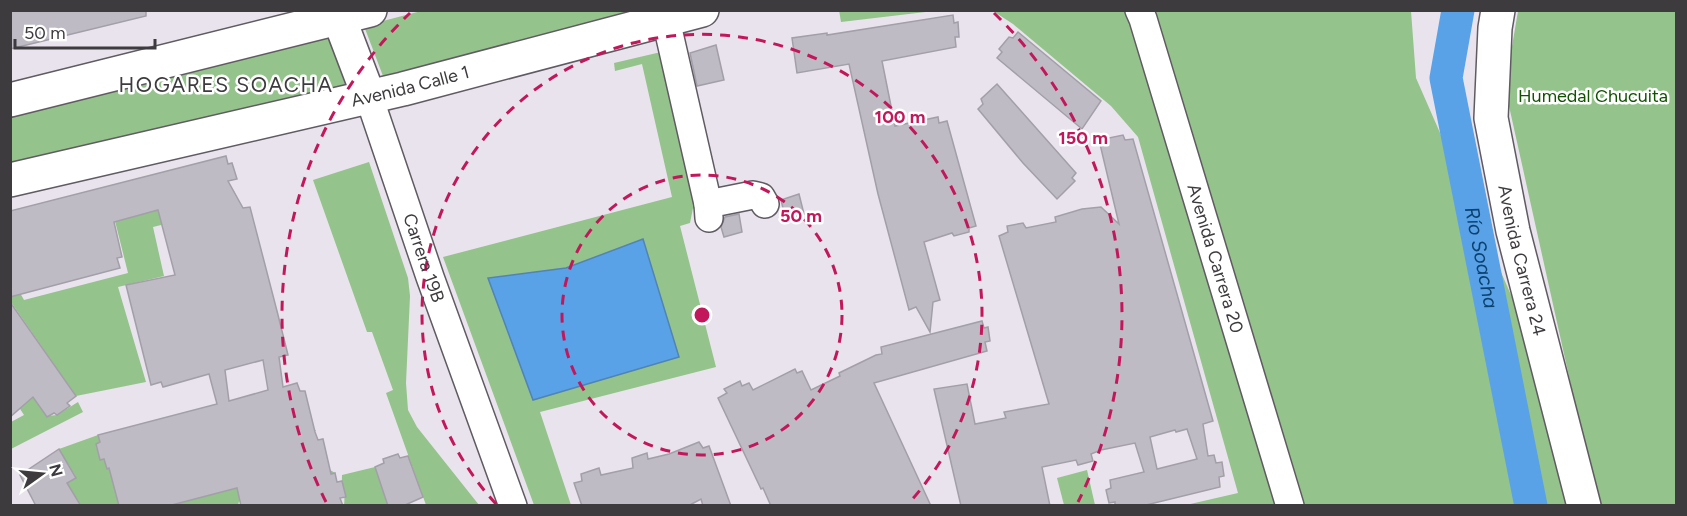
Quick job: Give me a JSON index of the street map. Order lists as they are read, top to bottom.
{
  "streets": {
    "main road": ["Avenida Calle 1", "Carrera 19B", "Avenida Carrera 24"],
    "street": ["Avenida Carrera 20"]
  },
  "crossings": [
    ["Avenida Calle 1", "Carrera 19B"]
  ],
  "districts": ["HOGARES SOACHA"],
  "water": ["Río Soacha"],
  "parks": ["Humedal Chucuita"],
  "scale_bar": "50 m",
  "north": "right",
  "rings": ["100 m", "150 m", "50 m"]
}
